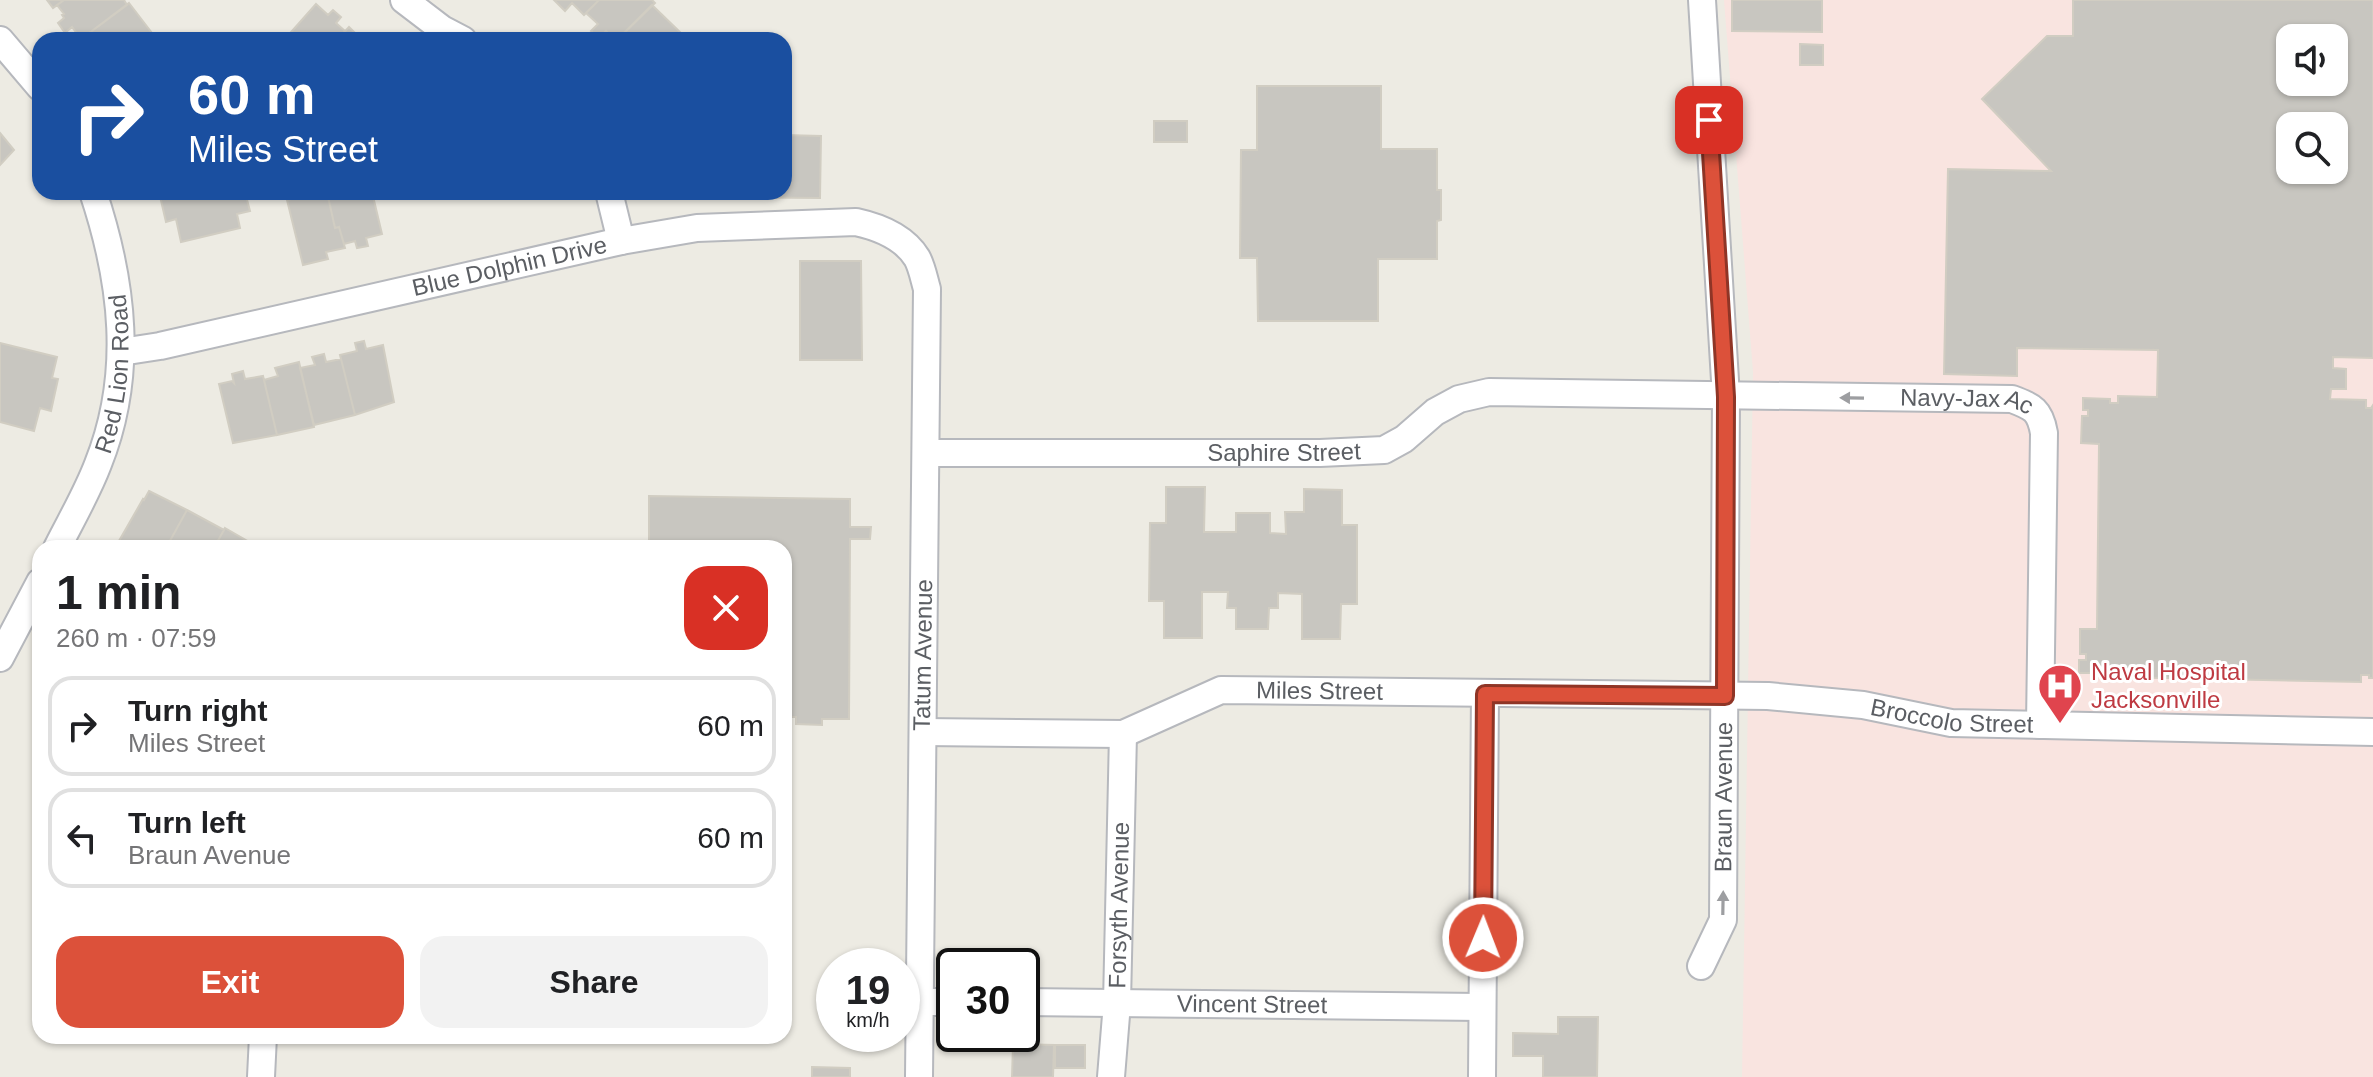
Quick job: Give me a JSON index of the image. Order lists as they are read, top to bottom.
{
  "streets": {
    "street": [
      "Blue Dolphin Drive",
      "Red Lion Road",
      "Navy-Jax Ac",
      "Saphire Street",
      "Tatum Avenue",
      "Miles Street",
      "Broccolo Street",
      "Braun Avenue",
      "Forsyth Avenue",
      "Vincent Street"
    ]
  },
  "crossings": [
    ["Blue Dolphin Drive", "Red Lion Road"],
    ["Blue Dolphin Drive", "Tatum Avenue"],
    ["Navy-Jax Ac", "Saphire Street"],
    ["Navy-Jax Ac", "Broccolo Street"],
    ["Navy-Jax Ac", "Braun Avenue"],
    ["Saphire Street", "Tatum Avenue"],
    ["Tatum Avenue", "Miles Street"],
    ["Miles Street", "Broccolo Street"],
    ["Miles Street", "Braun Avenue"],
    ["Miles Street", "Forsyth Avenue"],
    ["Broccolo Street", "Braun Avenue"],
    ["Forsyth Avenue", "Vincent Street"]
  ],
  "places": {
    "hospital": ["Naval Hospital Jacksonville"]
  },
  "page": {
    "turn": ["60 m", "Miles Street"],
    "heading": ["1 min", "260 m · 07:59"],
    "list": [
      {
        "name": "Turn right",
        "note": "Miles Street",
        "value": "60 m"
      },
      {
        "name": "Turn left",
        "note": "Braun Avenue",
        "value": "60 m"
      }
    ],
    "buttons": ["Exit", "Share"],
    "speed": "19 km/h",
    "limit": "30"
  }
}
